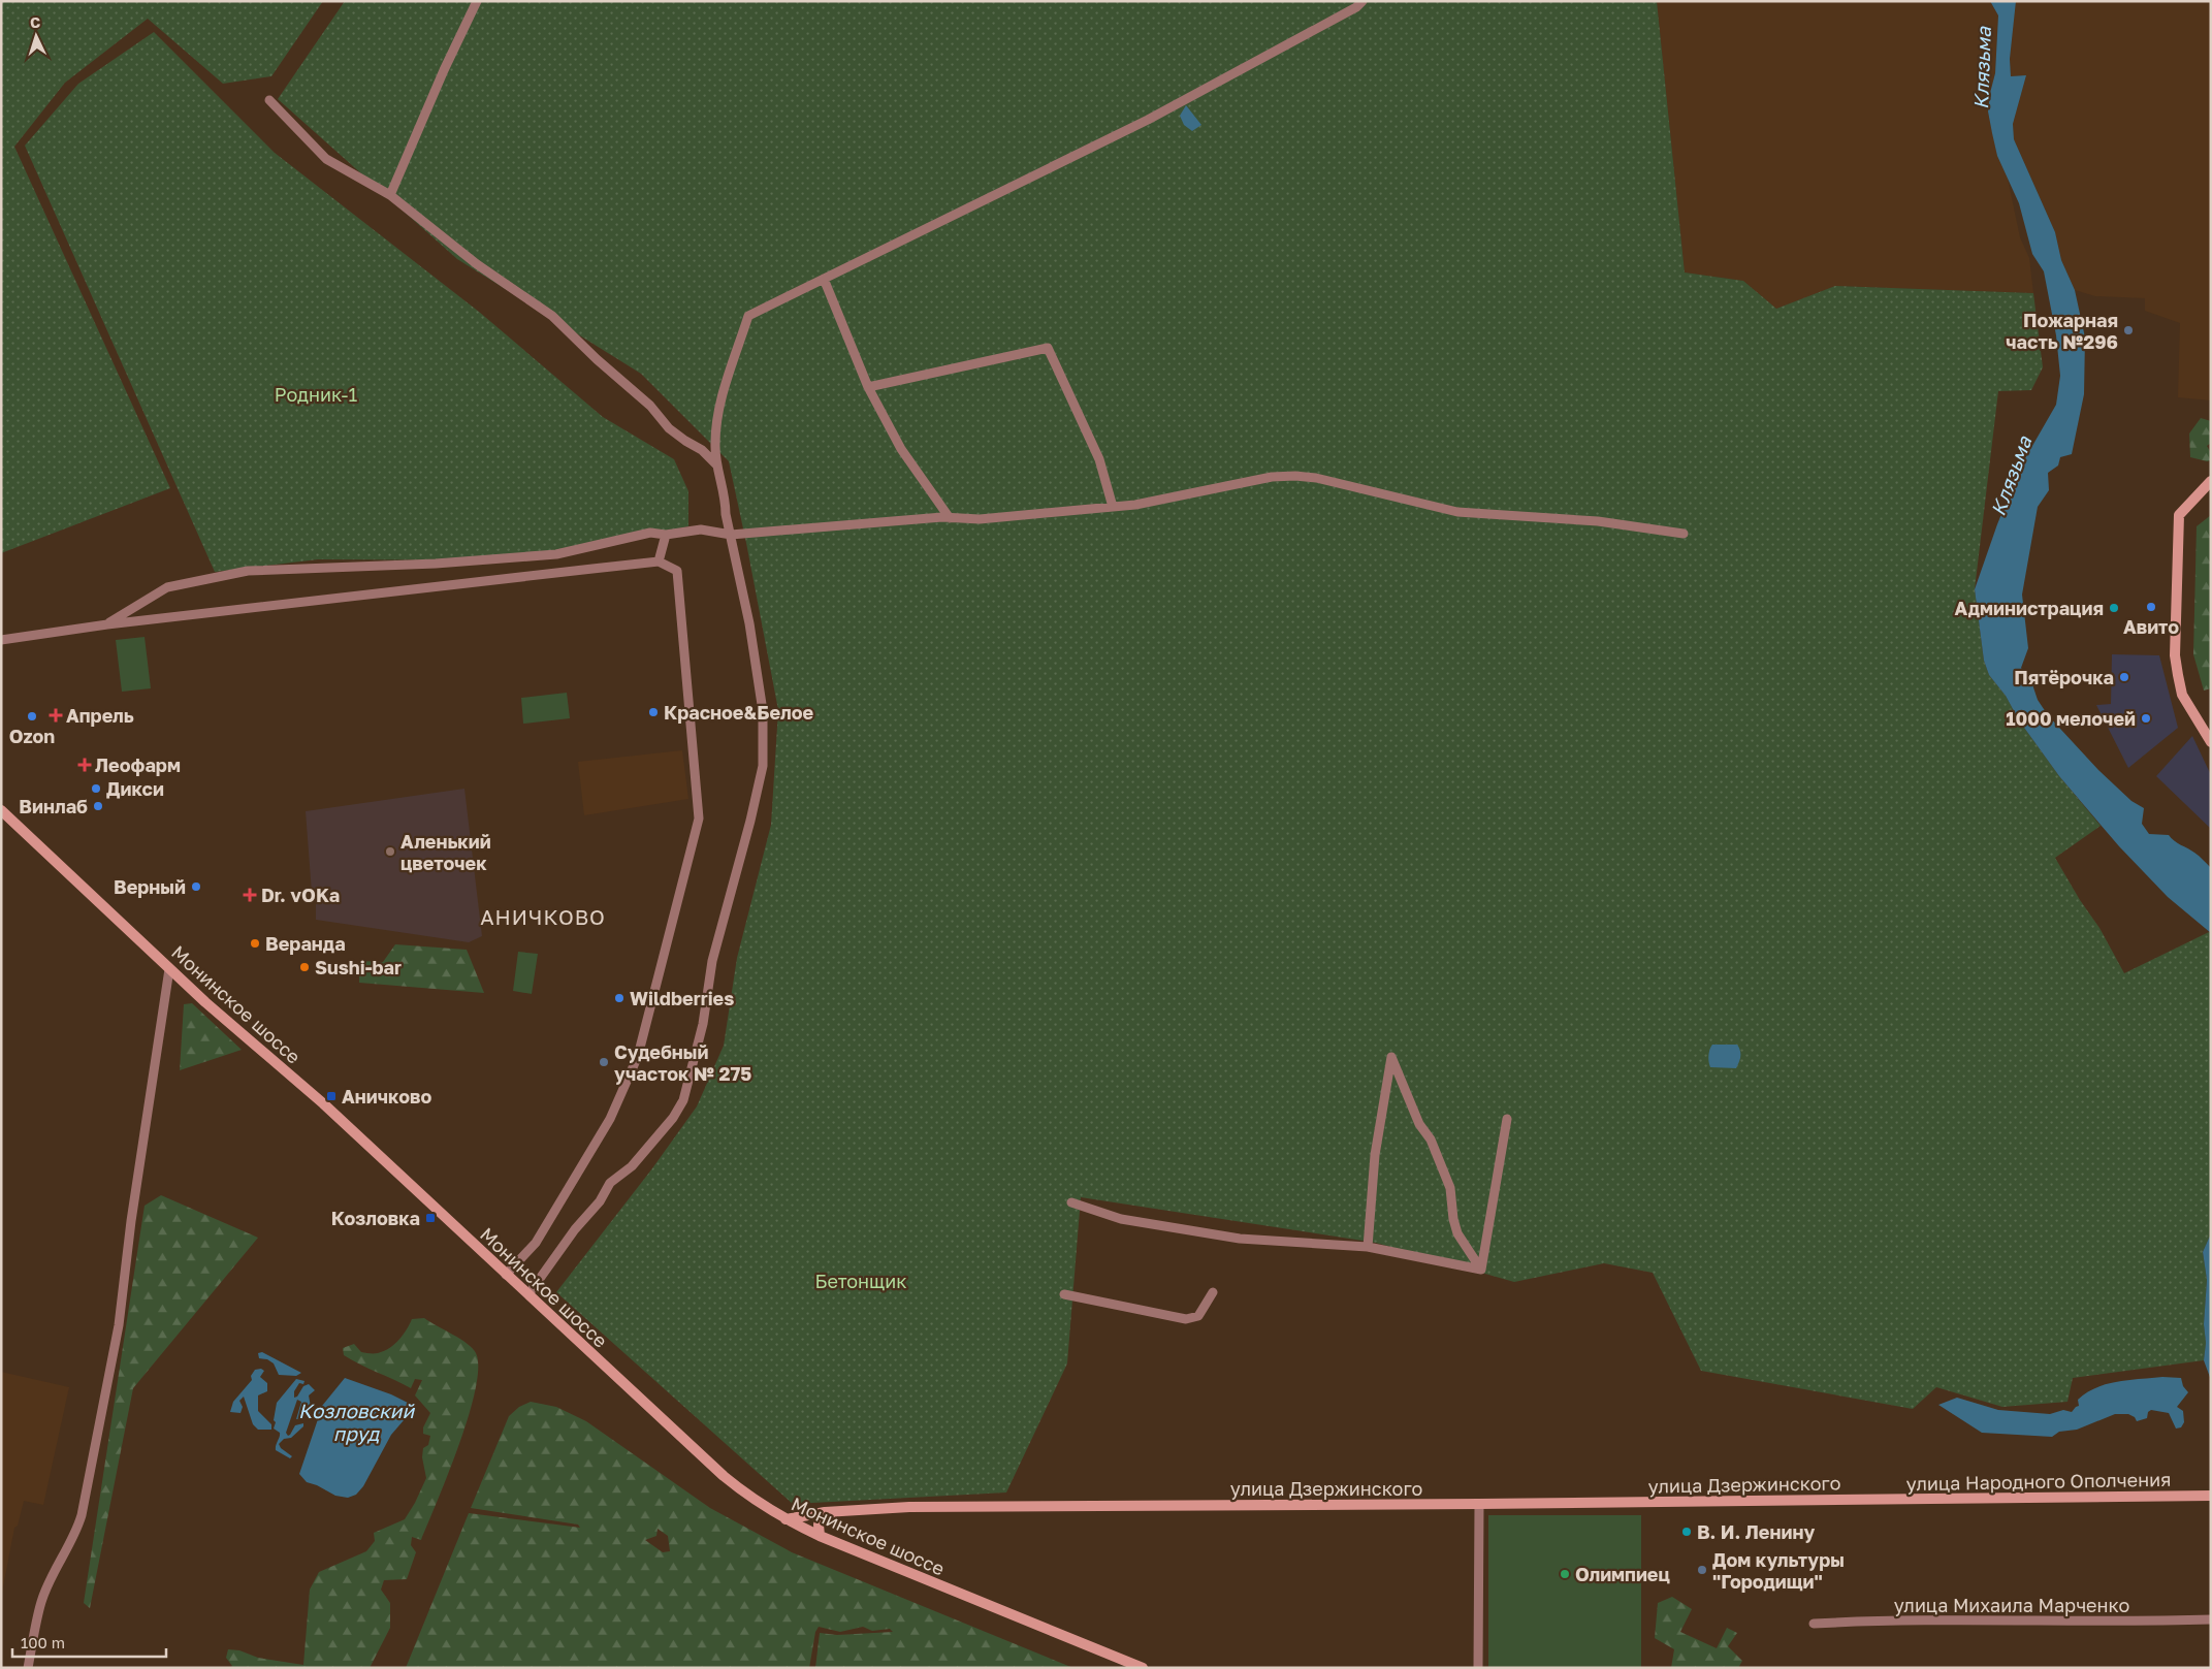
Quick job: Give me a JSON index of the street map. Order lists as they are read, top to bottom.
{
  "streets": {
    "street": [
      "Монинское шоссе",
      "улица Народного Ополчения",
      "улица Дзержинского",
      "улица Михаила Марченко"
    ]
  },
  "crossings": [
    ["Монинское шоссе", "улица Дзержинского"],
    ["улица Народного Ополчения", "улица Дзержинского"]
  ],
  "districts": ["АНИЧКОВО"],
  "water": ["Клязьма", "Козловский пруд"],
  "parks": ["Родник-1", "Бетонщик"],
  "places": {
    "other": [
      "Пожарная часть №296",
      "Авито",
      "Администрация",
      "Пятёрочка",
      "Красное&Белое",
      "Ozon",
      "1000 мелочей",
      "Дикси",
      "Винлаб",
      "Аленький цветочек",
      "Верный",
      "Веранда",
      "Sushi-bar",
      "Wildberries",
      "Судебный участок № 275",
      "В. И. Ленину",
      "Дом культуры \"Городищи\"",
      "Олимпиец"
    ],
    "health": ["Апрель", "Леофарм", "Dr. vOKa"],
    "transit": ["Аничково", "Козловка"]
  },
  "scale_bar": "100 m",
  "north": "top"
}
